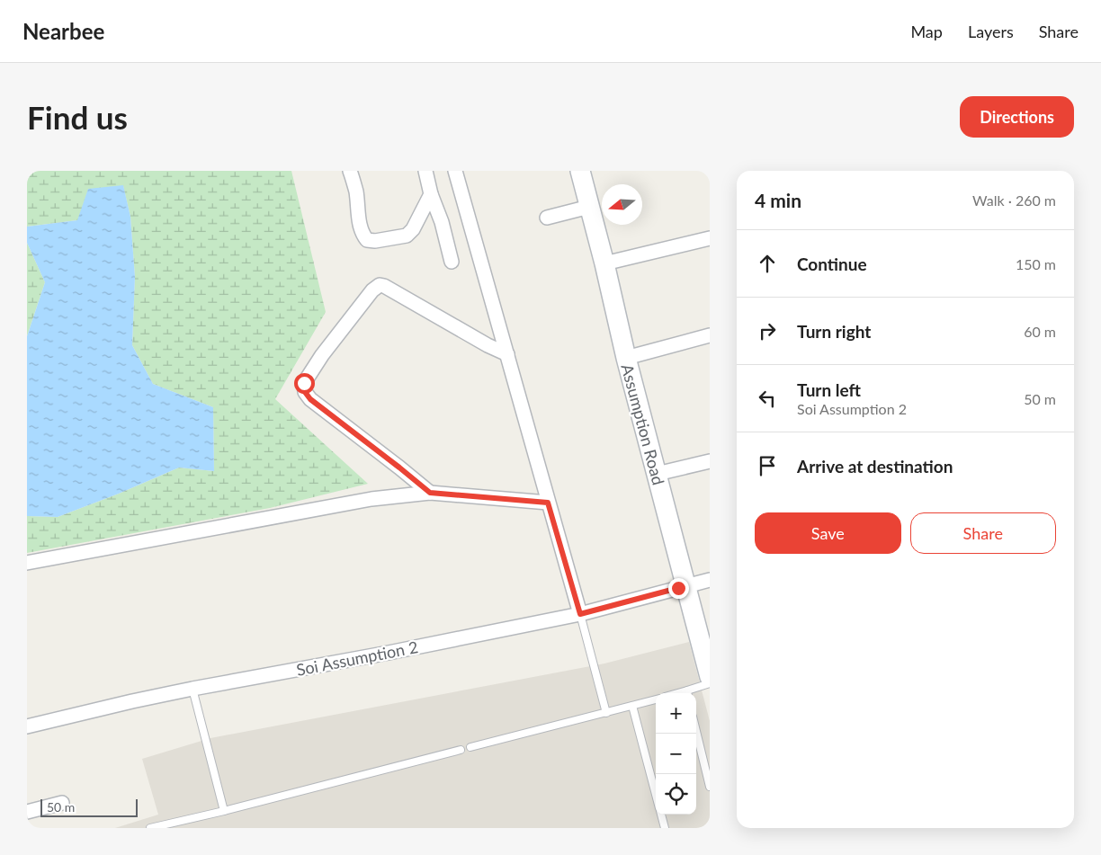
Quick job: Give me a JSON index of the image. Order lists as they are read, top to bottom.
{
  "streets": {
    "street": ["Assumption Road", "Soi Assumption 2"]
  },
  "crossings": [
    ["Assumption Road", "Soi Assumption 2"]
  ],
  "scale_bar": "50 m",
  "north": "left",
  "page": {
    "header": "Nearbee",
    "nav": ["Map", "Layers", "Share"],
    "buttons": [
      "Directions",
      ["Save", "Share"]
    ],
    "title": "Find us",
    "heading": ["4 min", "Walk · 260 m"],
    "list": [
      ["Continue", "150 m"],
      ["Turn right", "60 m"],
      ["Turn left", "Soi Assumption 2", "50 m"],
      "Arrive at destination"
    ],
    "map_buttons": ["+", "−"],
    "scale": "50 m"
  }
}
